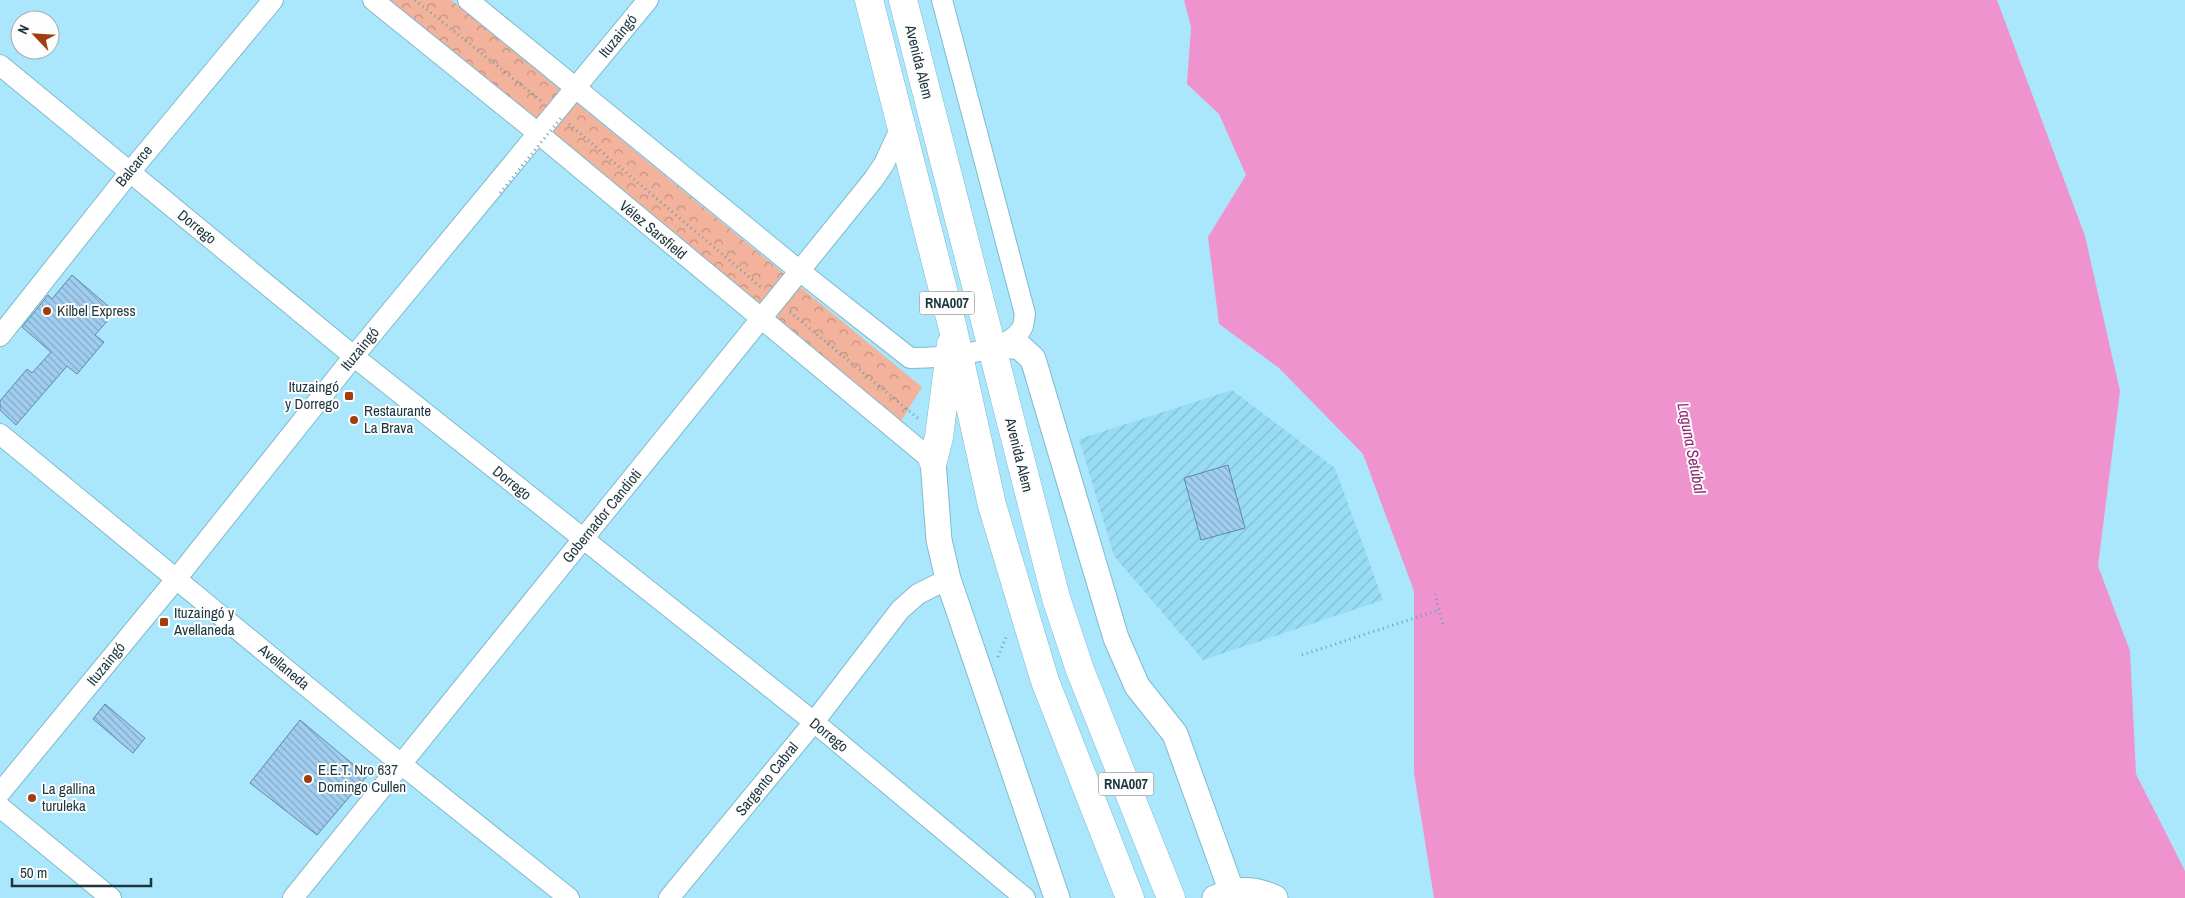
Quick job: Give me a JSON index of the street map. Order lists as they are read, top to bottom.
{
  "streets": {
    "highway": ["Avenida Alem", "RNA007"],
    "street": [
      "Ituzaingó",
      "Balcarce",
      "Dorrego",
      "Vélez Sarsfield",
      "Gobernador Candioti",
      "Avellaneda",
      "Sargento Cabral"
    ]
  },
  "crossings": [
    ["Ituzaingó", "Dorrego"],
    ["Ituzaingó", "Vélez Sarsfield"],
    ["Ituzaingó", "Avellaneda"],
    ["Balcarce", "Dorrego"],
    ["Dorrego", "Gobernador Candioti"],
    ["Dorrego", "Sargento Cabral"],
    ["Vélez Sarsfield", "Gobernador Candioti"],
    ["RNA007", "Gobernador Candioti"],
    ["Gobernador Candioti", "Avellaneda"]
  ],
  "water": ["Laguna Setúbal"],
  "places": {
    "other": [
      "Kilbel Express",
      "Restaurante La Brava",
      "E.E.T. Nro 637 Domingo Cullen",
      "La gallina turuleka"
    ],
    "transit": ["Ituzaingó y Dorrego", "Ituzaingó y Avellaneda"]
  },
  "scale_bar": "50 m",
  "north": "top left"
}
